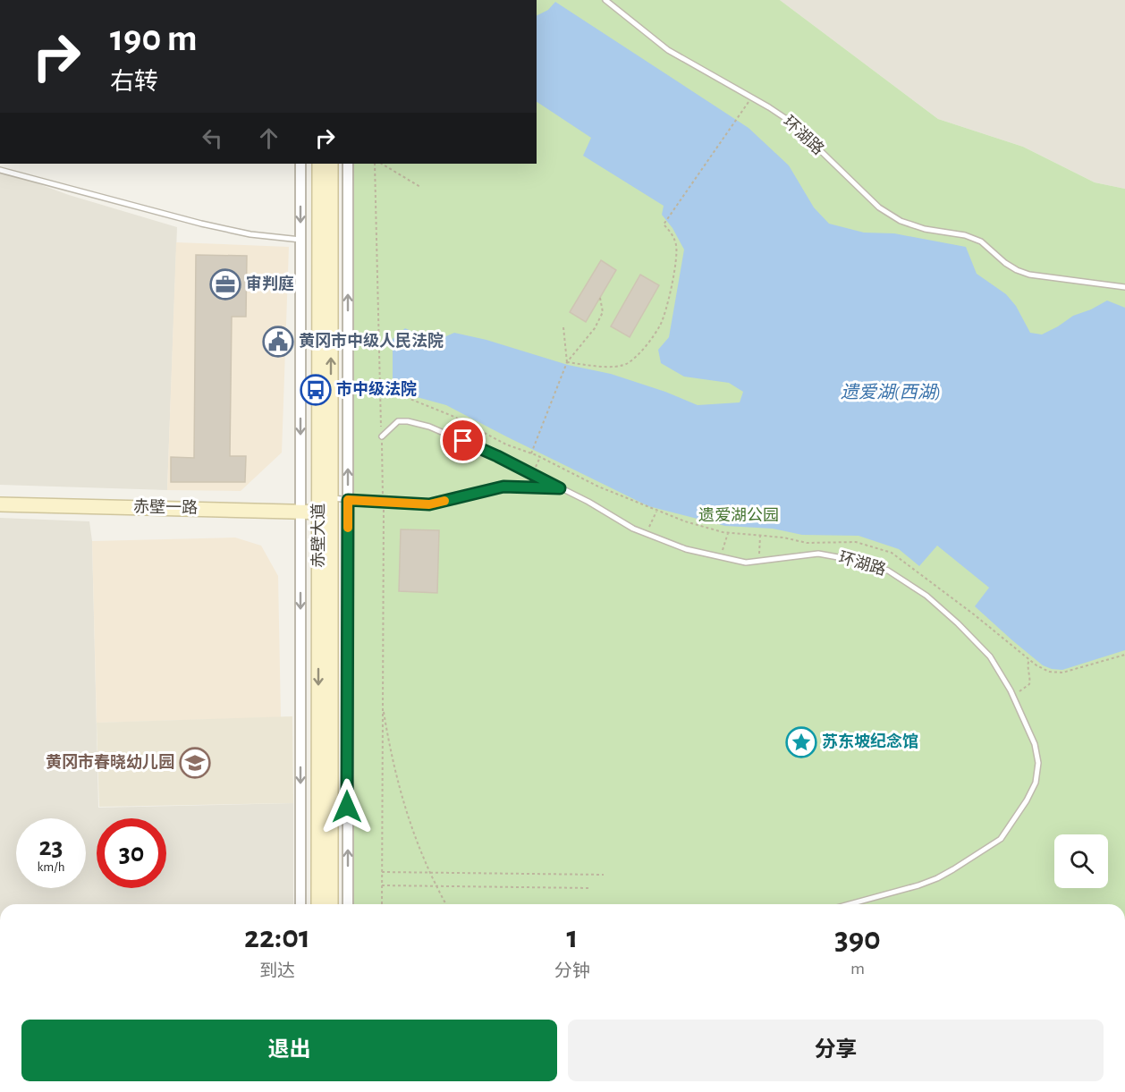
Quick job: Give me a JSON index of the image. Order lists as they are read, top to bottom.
{
  "streets": {
    "main road": ["赤壁一路", "赤壁大道"],
    "lane": ["环湖路"]
  },
  "crossings": [
    ["赤壁一路", "赤壁大道"]
  ],
  "water": ["遗爱湖(西湖)"],
  "parks": ["遗爱湖公园"],
  "places": {
    "office": ["审判庭"],
    "public building": ["黄冈市中级人民法院"],
    "bus stop": ["市中级法院"],
    "place": ["苏东坡纪念馆"],
    "school or university": ["黄冈市春晓幼儿园"]
  },
  "page": {
    "turn": ["190 m", "右转"],
    "speed": "23 km/h",
    "limit": "30",
    "eta": [
      "22:01",
      "到达",
      "1",
      "分钟",
      "390",
      "m"
    ],
    "buttons": ["退出", "分享"]
  }
}
